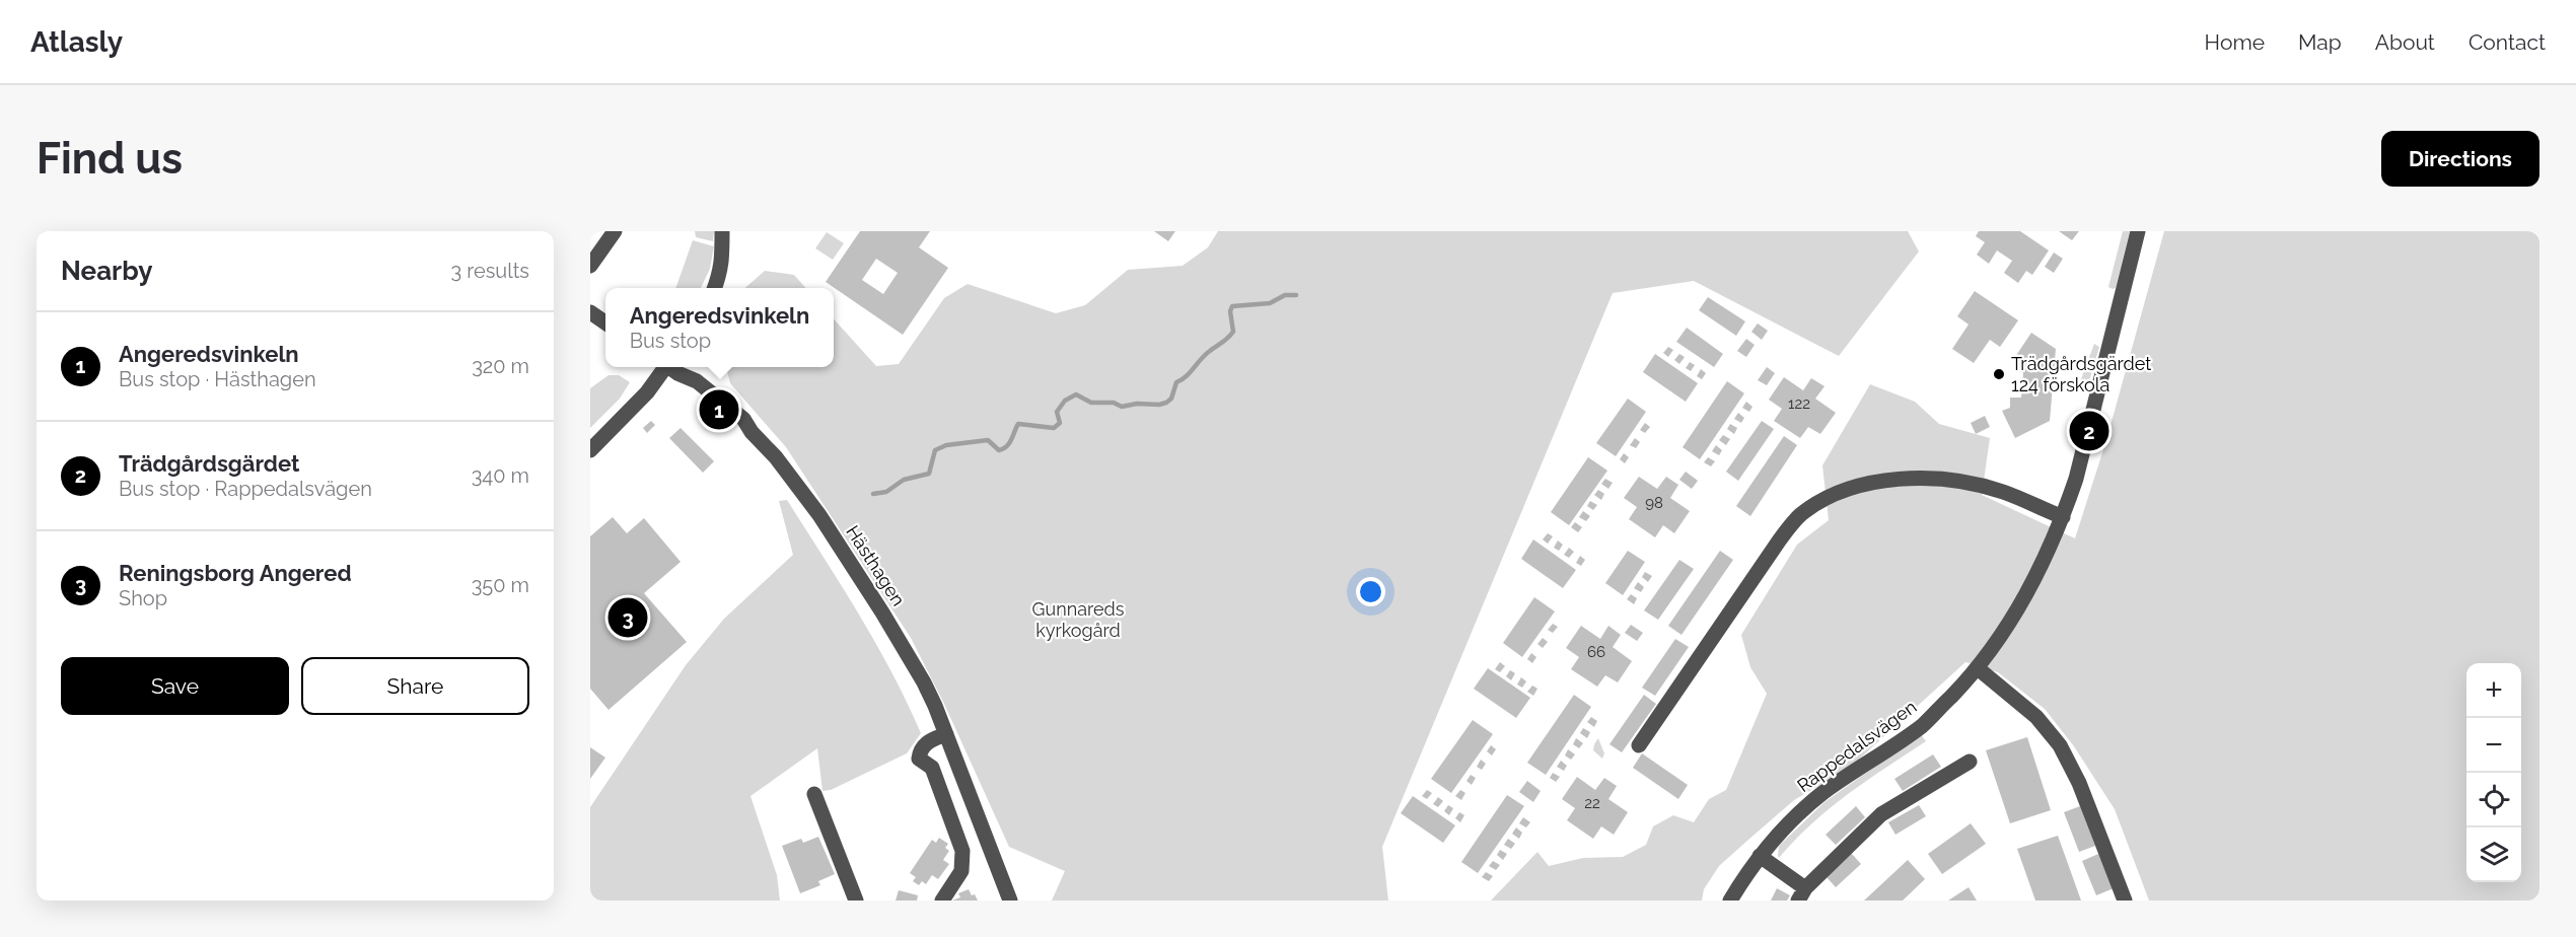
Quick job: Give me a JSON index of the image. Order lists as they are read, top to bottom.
{
  "streets": {
    "street": ["Hästhagen", "Rappedalsvägen"]
  },
  "parks": ["Gunnareds kyrkogård"],
  "places": ["Trädgårdsgärdet 124 förskola"],
  "house_numbers": [
    "122",
    "98",
    "66",
    "22"
  ],
  "page": {
    "header": "Atlasly",
    "nav": [
      "Home",
      "Map",
      "About",
      "Contact"
    ],
    "buttons": [
      "Directions",
      ["Save", "Share"]
    ],
    "title": "Find us",
    "heading": ["Nearby", "3 results"],
    "popup": ["Angeredsvinkeln", "Bus stop"],
    "list": [
      {
        "mark": "1",
        "name": "Angeredsvinkeln",
        "note": "Bus stop · Hästhagen",
        "value": "320 m"
      },
      {
        "mark": "2",
        "name": "Trädgårdsgärdet",
        "note": "Bus stop · Rappedalsvägen",
        "value": "340 m"
      },
      {
        "mark": "3",
        "name": "Reningsborg Angered",
        "note": "Shop",
        "value": "350 m"
      }
    ],
    "pins": ["1", "2", "3"],
    "map_buttons": ["+", "−"]
  }
}
